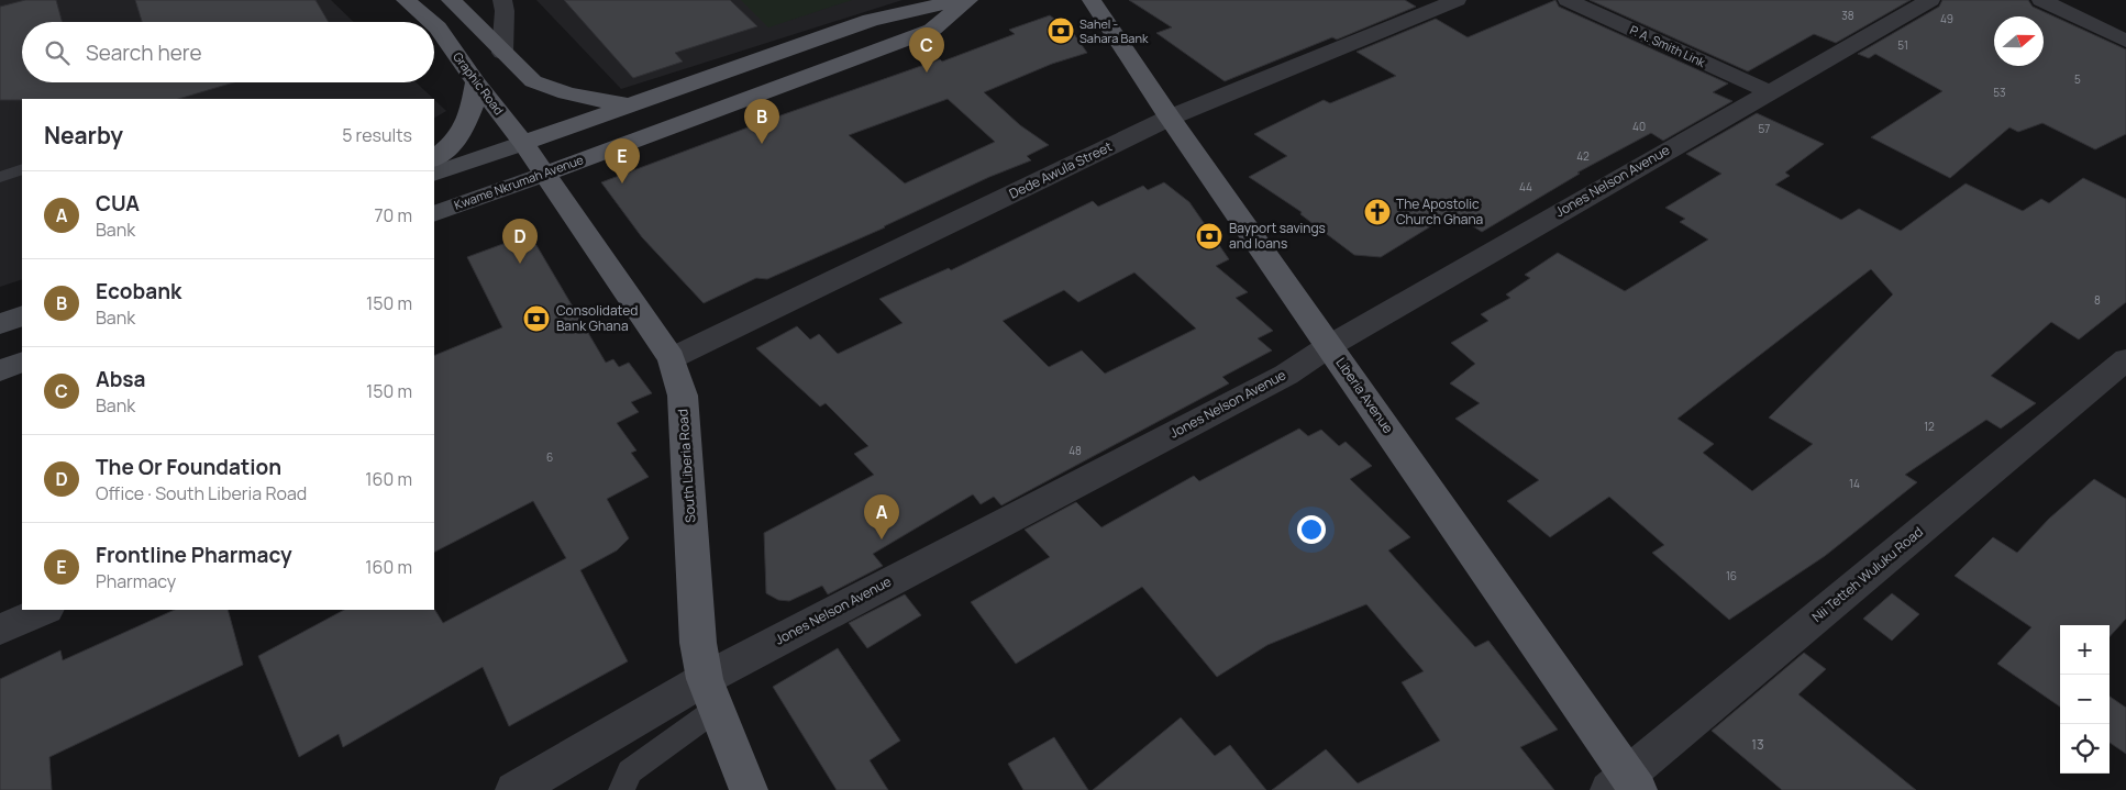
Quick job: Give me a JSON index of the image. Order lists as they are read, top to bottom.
{
  "streets": {
    "main road": [
      "Graphic Road",
      "Kwame Nkrumah Avenue",
      "Liberia Avenue",
      "South Liberia Road"
    ],
    "street": [
      "P. A. Smith Link",
      "Dede Awula Street",
      "Jones Nelson Avenue",
      "Nii Tetteh Wuluku Road"
    ]
  },
  "crossings": [
    ["P. A. Smith Link", "Jones Nelson Avenue"],
    ["Graphic Road", "Kwame Nkrumah Avenue"],
    ["Graphic Road", "South Liberia Road"],
    ["Dede Awula Street", "Liberia Avenue"],
    ["Dede Awula Street", "South Liberia Road"],
    ["Jones Nelson Avenue", "Liberia Avenue"],
    ["Jones Nelson Avenue", "South Liberia Road"],
    ["Kwame Nkrumah Avenue", "South Liberia Road"],
    ["Liberia Avenue", "Nii Tetteh Wuluku Road"]
  ],
  "places": {
    "bank": ["Sahel - Sahara Bank", "Bayport savings and loans", "Consolidated Bank Ghana"],
    "church": ["The Apostolic Church Ghana"]
  },
  "house_numbers": [
    "38",
    "49",
    "51",
    "5",
    "53",
    "40",
    "57",
    "42",
    "44",
    "8",
    "12",
    "48",
    "6",
    "14",
    "16",
    "13"
  ],
  "north": "right",
  "page": {
    "search": "Search here",
    "pins": [
      "C",
      "B",
      "E",
      "D",
      "A"
    ],
    "heading": ["Nearby", "5 results"],
    "list": [
      {
        "mark": "A",
        "name": "CUA",
        "note": "Bank",
        "value": "70 m"
      },
      {
        "mark": "B",
        "name": "Ecobank",
        "note": "Bank",
        "value": "150 m"
      },
      {
        "mark": "C",
        "name": "Absa",
        "note": "Bank",
        "value": "150 m"
      },
      {
        "mark": "D",
        "name": "The Or Foundation",
        "note": "Office · South Liberia Road",
        "value": "160 m"
      },
      {
        "mark": "E",
        "name": "Frontline Pharmacy",
        "note": "Pharmacy",
        "value": "160 m"
      }
    ],
    "map_buttons": ["+", "−"]
  }
}
